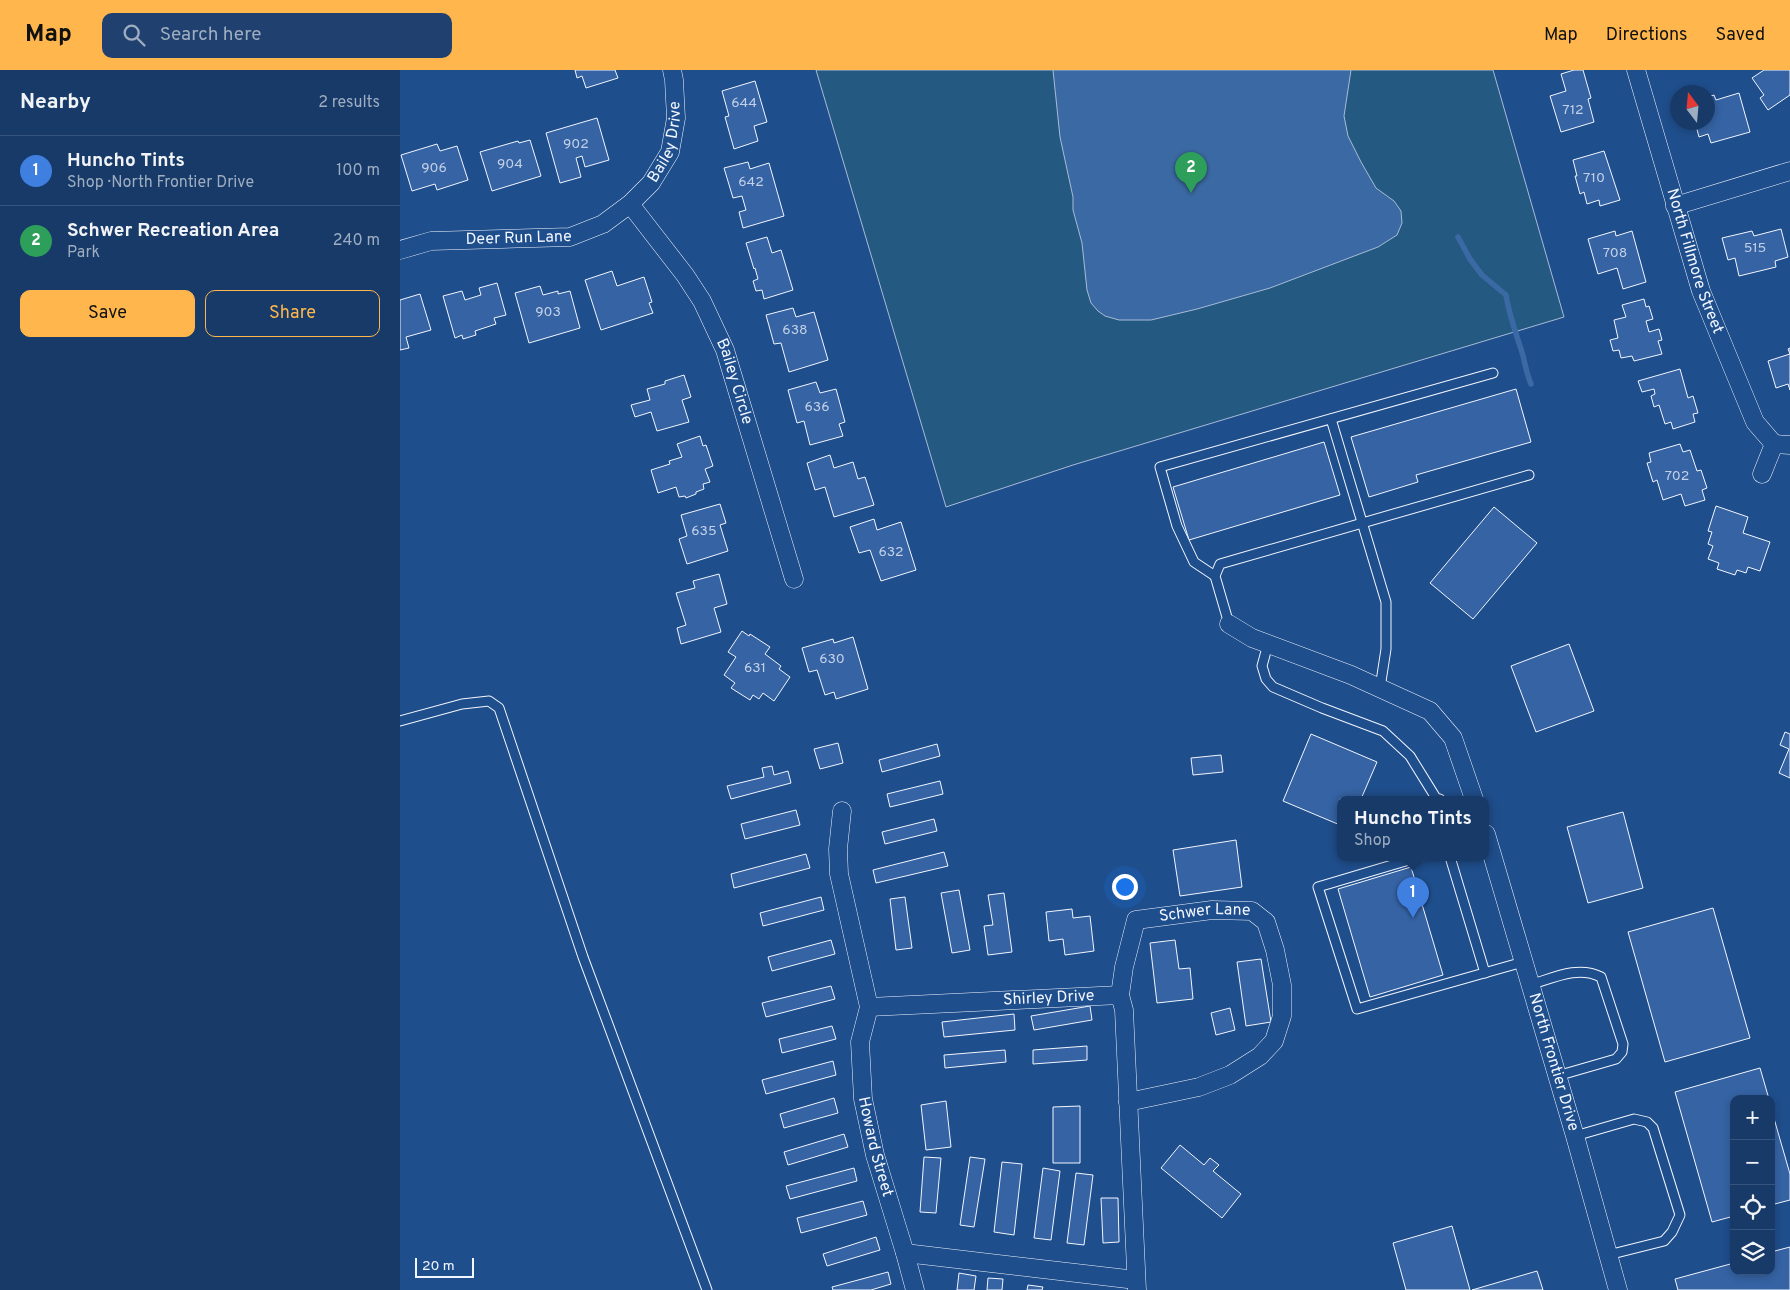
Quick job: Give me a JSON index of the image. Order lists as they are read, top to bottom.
{
  "streets": {
    "street": [
      "Bailey Drive",
      "Deer Run Lane",
      "North Fillmore Street",
      "Bailey Circle",
      "Schwer Lane",
      "Shirley Drive",
      "North Frontier Drive",
      "Howard Street"
    ]
  },
  "crossings": [
    ["Bailey Drive", "Deer Run Lane"],
    ["Bailey Drive", "Bailey Circle"],
    ["Deer Run Lane", "Bailey Circle"],
    ["Schwer Lane", "Shirley Drive"],
    ["Shirley Drive", "Howard Street"]
  ],
  "house_numbers": [
    "644",
    "712",
    "902",
    "904",
    "906",
    "710",
    "642",
    "515",
    "708",
    "903",
    "638",
    "636",
    "702",
    "635",
    "632",
    "630",
    "631"
  ],
  "scale_bar": "20 m",
  "north": "top",
  "page": {
    "header": "Map",
    "search": "Search here",
    "nav": ["Map", "Directions", "Saved"],
    "heading": ["Nearby", "2 results"],
    "list": [
      {
        "mark": "1",
        "name": "Huncho Tints",
        "note": "Shop · North Frontier Drive",
        "value": "100 m"
      },
      {
        "mark": "2",
        "name": "Schwer Recreation Area",
        "note": "Park",
        "value": "240 m"
      }
    ],
    "pins": ["2", "1"],
    "buttons": ["Save", "Share"],
    "popup": ["Huncho Tints", "Shop"],
    "map_buttons": ["+", "−"],
    "scale": "20 m"
  }
}
